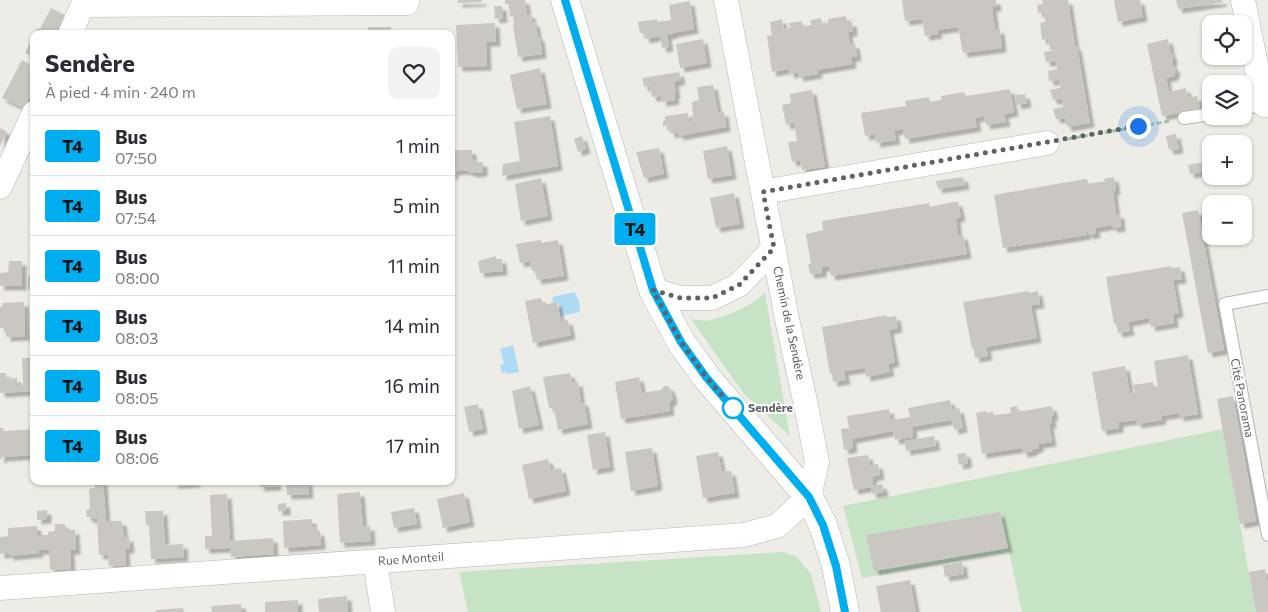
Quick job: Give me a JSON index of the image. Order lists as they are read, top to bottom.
{
  "streets": {
    "street": ["Chemin de la Sendère", "Rue Monteil"],
    "lane": ["Cité Panorama"]
  },
  "crossings": [
    ["Chemin de la Sendère", "Rue Monteil"]
  ],
  "places": ["Sendère"],
  "lines": ["bus line T4"],
  "page": {
    "on_map": "T4",
    "map_buttons": ["+", "−"],
    "heading": ["Sendère", "À pied · 4 min · 240 m"],
    "list": [
      {
        "mark": "T4",
        "name": "Bus",
        "note": "07:50",
        "value": "1 min"
      },
      {
        "mark": "T4",
        "name": "Bus",
        "note": "07:54",
        "value": "5 min"
      },
      {
        "mark": "T4",
        "name": "Bus",
        "note": "08:00",
        "value": "11 min"
      },
      {
        "mark": "T4",
        "name": "Bus",
        "note": "08:03",
        "value": "14 min"
      },
      {
        "mark": "T4",
        "name": "Bus",
        "note": "08:05",
        "value": "16 min"
      },
      {
        "mark": "T4",
        "name": "Bus",
        "note": "08:06",
        "value": "17 min"
      }
    ]
  }
}
